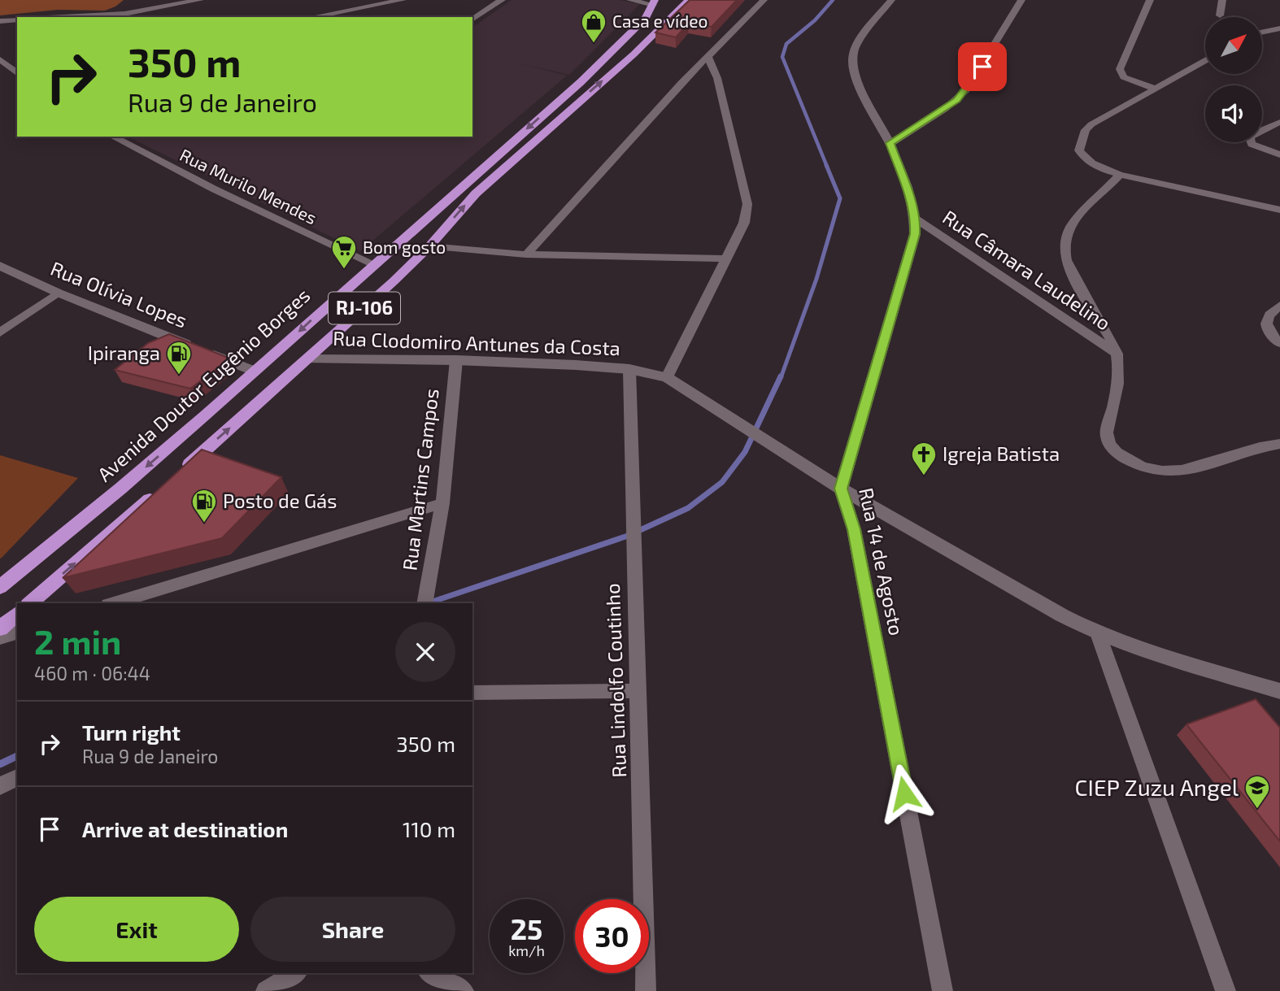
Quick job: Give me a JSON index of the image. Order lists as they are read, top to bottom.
{
  "streets": {
    "highway": ["RJ-106", "Avenida Doutor Eugênio Borges"],
    "street": [
      "Rua Murilo Mendes",
      "Rua Câmara Laudelino",
      "Rua Olívia Lopes",
      "Rua Clodomiro Antunes da Costa",
      "Rua Martins Campos",
      "Rua 14 de Agosto",
      "Rua Lindolfo Coutinho"
    ]
  },
  "crossings": [
    ["Rua Murilo Mendes", "Avenida Doutor Eugênio Borges"],
    ["Rua Câmara Laudelino", "Rua 14 de Agosto"],
    ["Rua Olívia Lopes", "Avenida Doutor Eugênio Borges"],
    ["RJ-106", "Rua Clodomiro Antunes da Costa"],
    ["Rua Clodomiro Antunes da Costa", "Rua Martins Campos"],
    ["Rua Clodomiro Antunes da Costa", "Rua 14 de Agosto"],
    ["Rua Clodomiro Antunes da Costa", "Rua Lindolfo Coutinho"]
  ],
  "places": {
    "shop": ["Casa e vídeo"],
    "supermarket": ["Bom gosto"],
    "fuel station": ["Ipiranga", "Posto de Gás"],
    "church": ["Igreja Batista"],
    "school or university": ["CIEP Zuzu Angel"]
  },
  "north": "top right",
  "page": {
    "turn": ["350 m", "Rua 9 de Janeiro"],
    "heading": ["2 min", "460 m · 06:44"],
    "list": [
      {
        "name": "Turn right",
        "note": "Rua 9 de Janeiro",
        "value": "350 m"
      },
      {
        "name": "Arrive at destination",
        "value": "110 m"
      }
    ],
    "buttons": ["Exit", "Share"],
    "speed": "25 km/h",
    "limit": "30"
  }
}
